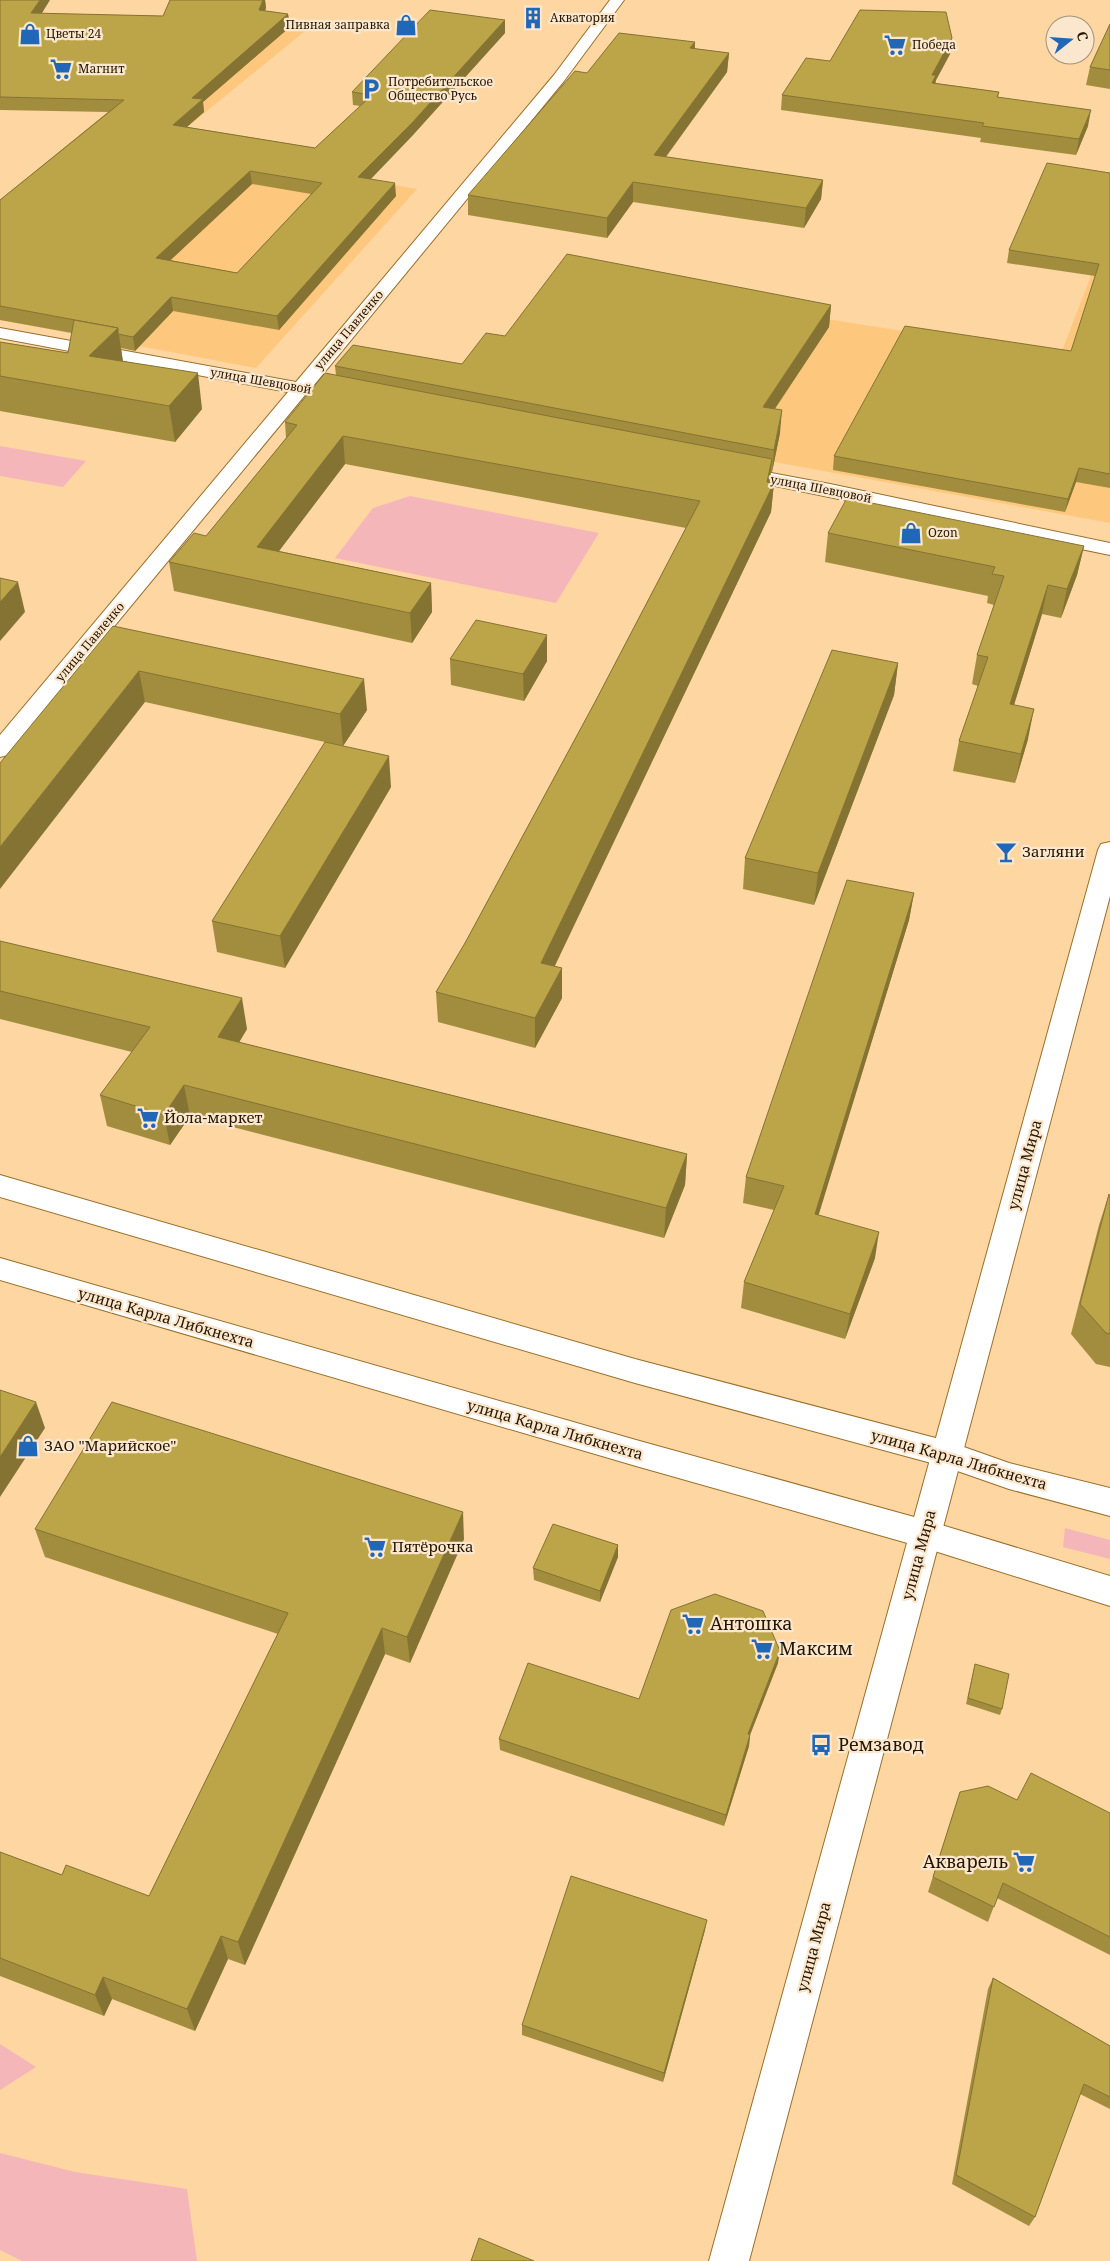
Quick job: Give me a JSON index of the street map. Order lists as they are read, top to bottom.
{
  "streets": {
    "main road": [
      "улица Павленко",
      "улица Шевцовой",
      "улица Мира",
      "улица Карла Либкнехта"
    ]
  },
  "crossings": [
    ["улица Павленко", "улица Шевцовой"],
    ["улица Мира", "улица Карла Либкнехта"]
  ],
  "places": {
    "building": ["Акватория"],
    "shop": [
      "Пивная заправка",
      "Цветы 24",
      "Ozon",
      "ЗАО \"Марийское\""
    ],
    "supermarket": [
      "Победа",
      "Магнит",
      "Йола-маркет",
      "Пятёрочка",
      "Антошка",
      "Максим",
      "Акварель"
    ],
    "parking": ["Потребительское Общество Русь"],
    "bar": ["Загляни"],
    "bus stop": ["Ремзавод"]
  },
  "north": "right"
}
